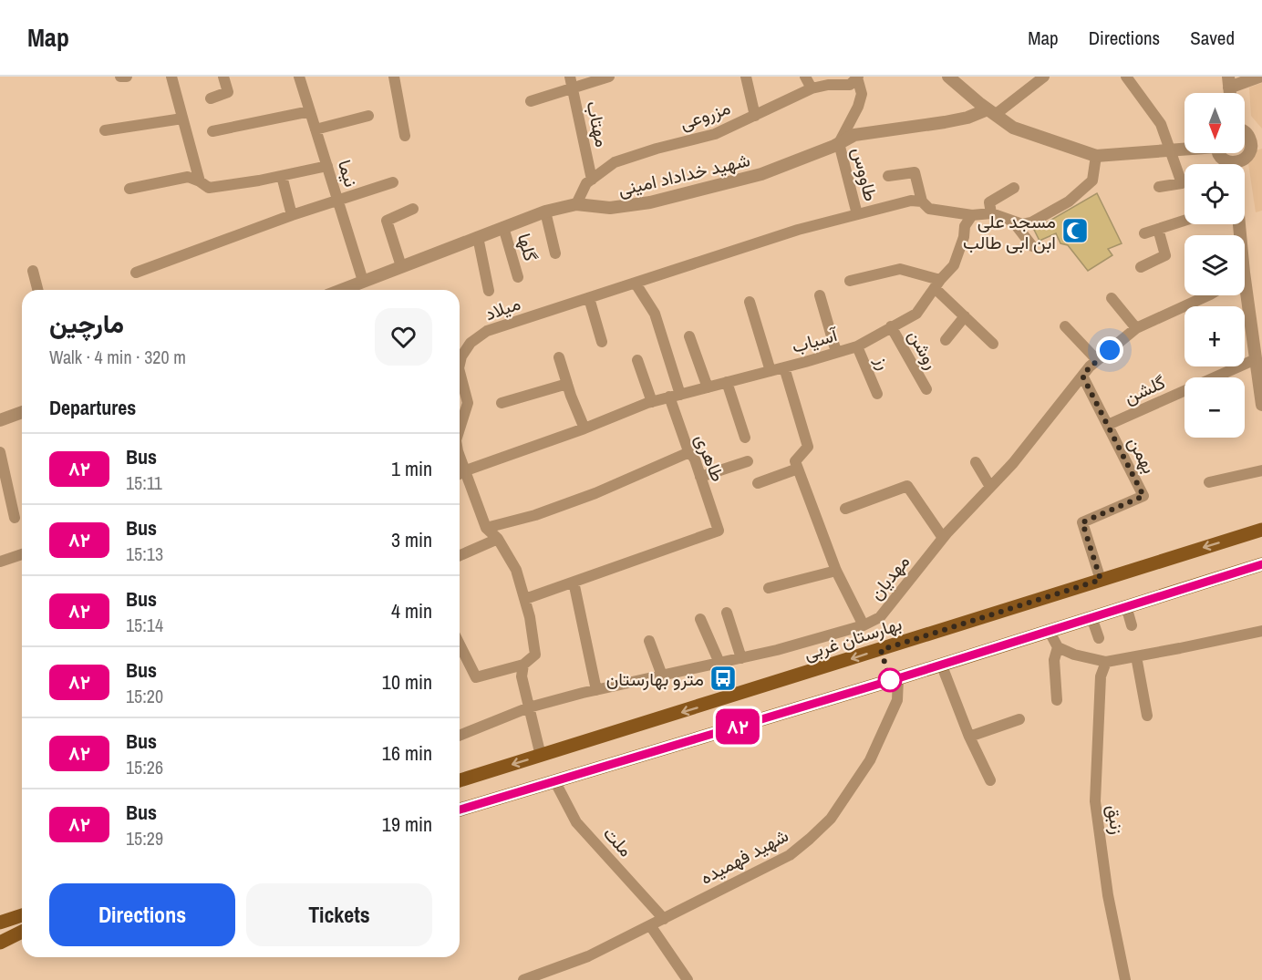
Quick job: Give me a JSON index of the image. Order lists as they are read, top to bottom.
{
  "streets": {
    "main road": ["بهارستان غربی"],
    "street": [
      "مزروعی",
      "مهتاب",
      "نیما",
      "شهید خداداد امینی",
      "طاووس",
      "گلها",
      "میلاد",
      "آسیاب",
      "روشن",
      "رز",
      "گلشن",
      "بهمن",
      "طاهری",
      "مهدیان",
      "زنبق",
      "ملت",
      "شهید فهمیده"
    ]
  },
  "crossings": [
    ["مزروعی", "مهتاب"],
    ["مزروعی", "شهید خداداد امینی"],
    ["نیما", "شهید خداداد امینی"],
    ["شهید خداداد امینی", "طاووس"],
    ["شهید خداداد امینی", "گلها"],
    ["طاووس", "میلاد"],
    ["میلاد", "آسیاب"],
    ["میلاد", "طاهری"],
    ["میلاد", "مهدیان"],
    ["میلاد", "بهارستان غربی"],
    ["آسیاب", "روشن"],
    ["آسیاب", "رز"],
    ["آسیاب", "طاهری"],
    ["گلشن", "بهمن"],
    ["بهمن", "مهدیان"],
    ["بهمن", "بهارستان غربی"],
    ["ملت", "شهید فهمیده"]
  ],
  "places": {
    "mosque": ["مسجد علی ابن ابی طالب"],
    "bus stop": ["مترو بهارستان"]
  },
  "lines": ["bus line ۸۲"],
  "north": "bottom",
  "page": {
    "header": "Map",
    "nav": ["Map", "Directions", "Saved"],
    "on_map": "۸۲",
    "map_buttons": ["+", "−"],
    "heading": [
      ["مارچین", "Walk · 4 min · 320 m"],
      "Departures"
    ],
    "list": [
      {
        "mark": "۸۲",
        "name": "Bus",
        "note": "15:11",
        "value": "1 min"
      },
      {
        "mark": "۸۲",
        "name": "Bus",
        "note": "15:13",
        "value": "3 min"
      },
      {
        "mark": "۸۲",
        "name": "Bus",
        "note": "15:14",
        "value": "4 min"
      },
      {
        "mark": "۸۲",
        "name": "Bus",
        "note": "15:20",
        "value": "10 min"
      },
      {
        "mark": "۸۲",
        "name": "Bus",
        "note": "15:26",
        "value": "16 min"
      },
      {
        "mark": "۸۲",
        "name": "Bus",
        "note": "15:29",
        "value": "19 min"
      }
    ],
    "buttons": ["Directions", "Tickets"]
  }
}
